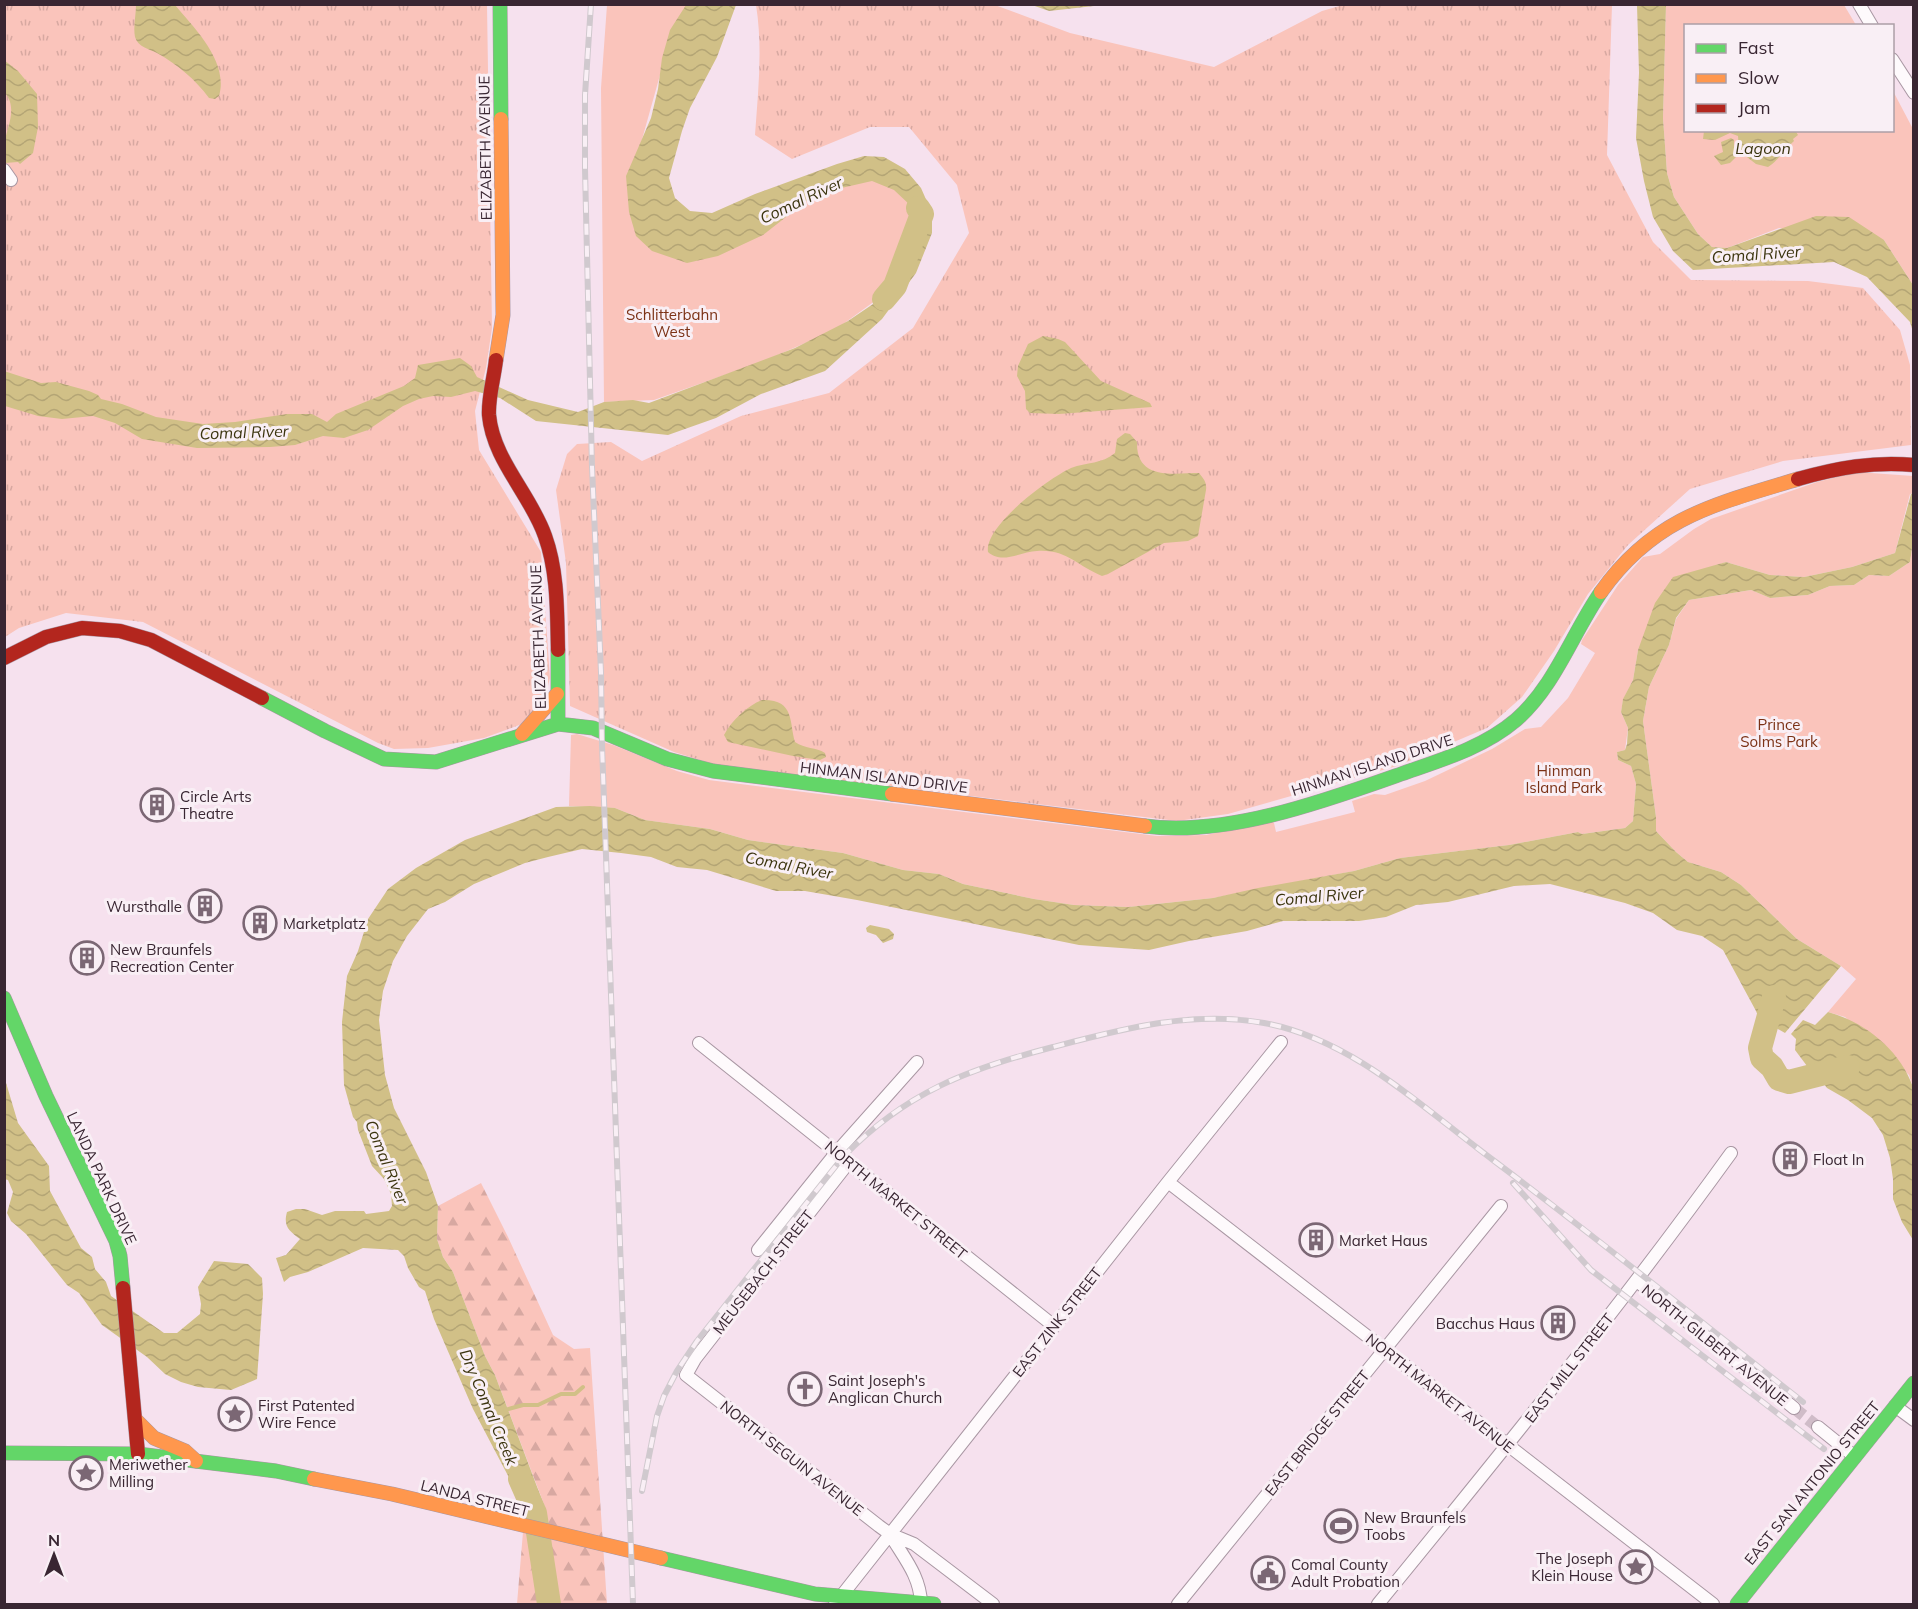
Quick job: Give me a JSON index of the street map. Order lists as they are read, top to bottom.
{
  "streets": {
    "street": [
      "ELIZABETH AVENUE",
      "HINMAN ISLAND DRIVE",
      "LANDA PARK DRIVE",
      "NORTH MARKET STREET",
      "MEUSEBACH STREET",
      "EAST ZINK STREET",
      "NORTH GILBERT AVENUE",
      "EAST MILL STREET",
      "NORTH MARKET AVENUE",
      "EAST BRIDGE STREET",
      "NORTH SEGUIN AVENUE",
      "EAST SAN ANTONIO STREET",
      "LANDA STREET"
    ]
  },
  "crossings": [
    ["ELIZABETH AVENUE", "HINMAN ISLAND DRIVE"],
    ["LANDA PARK DRIVE", "LANDA STREET"],
    ["NORTH MARKET STREET", "MEUSEBACH STREET"],
    ["NORTH MARKET STREET", "EAST ZINK STREET"],
    ["MEUSEBACH STREET", "NORTH SEGUIN AVENUE"],
    ["EAST ZINK STREET", "NORTH MARKET AVENUE"],
    ["EAST ZINK STREET", "NORTH SEGUIN AVENUE"],
    ["EAST ZINK STREET", "LANDA STREET"],
    ["NORTH GILBERT AVENUE", "EAST MILL STREET"],
    ["EAST MILL STREET", "NORTH MARKET AVENUE"],
    ["NORTH MARKET AVENUE", "EAST BRIDGE STREET"],
    ["NORTH SEGUIN AVENUE", "LANDA STREET"]
  ],
  "water": ["Lagoon", "Comal River", "Dry Comal Creek"],
  "parks": ["Schlitterbahn West", "Prince Solms Park", "Hinman Island Park"],
  "places": {
    "building": [
      "Circle Arts Theatre",
      "Wursthalle",
      "Marketplatz",
      "New Braunfels Recreation Center",
      "Float In",
      "Market Haus",
      "Bacchus Haus"
    ],
    "church": ["Saint Joseph's Anglican Church"],
    "place": ["First Patented Wire Fence", "Meriwether Milling", "The Joseph Klein House"],
    "sports": ["New Braunfels Toobs"],
    "public building": ["Comal County Adult Probation"]
  },
  "legend": ["Fast", "Slow", "Jam"],
  "north": "top"
}
